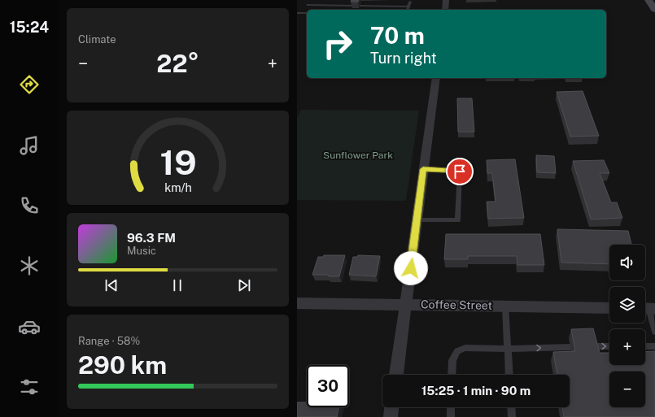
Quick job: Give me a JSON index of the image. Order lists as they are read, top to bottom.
{
  "streets": {
    "street": ["Coffee Street"]
  },
  "parks": ["Sunflower Park"],
  "page": {
    "tabs": "15:24",
    "tile": [
      "Climate",
      ["Range · 58%", "290 km"]
    ],
    "turn": ["70 m", "Turn right"],
    "heat": ["−", "22°", "+"],
    "song": ["96.3 FM", "Music"],
    "map_buttons": ["+", "−"],
    "limit": "30",
    "trip": "15:25 · 1 min · 90 m",
    "gauge": ["19", "km/h"]
  }
}
